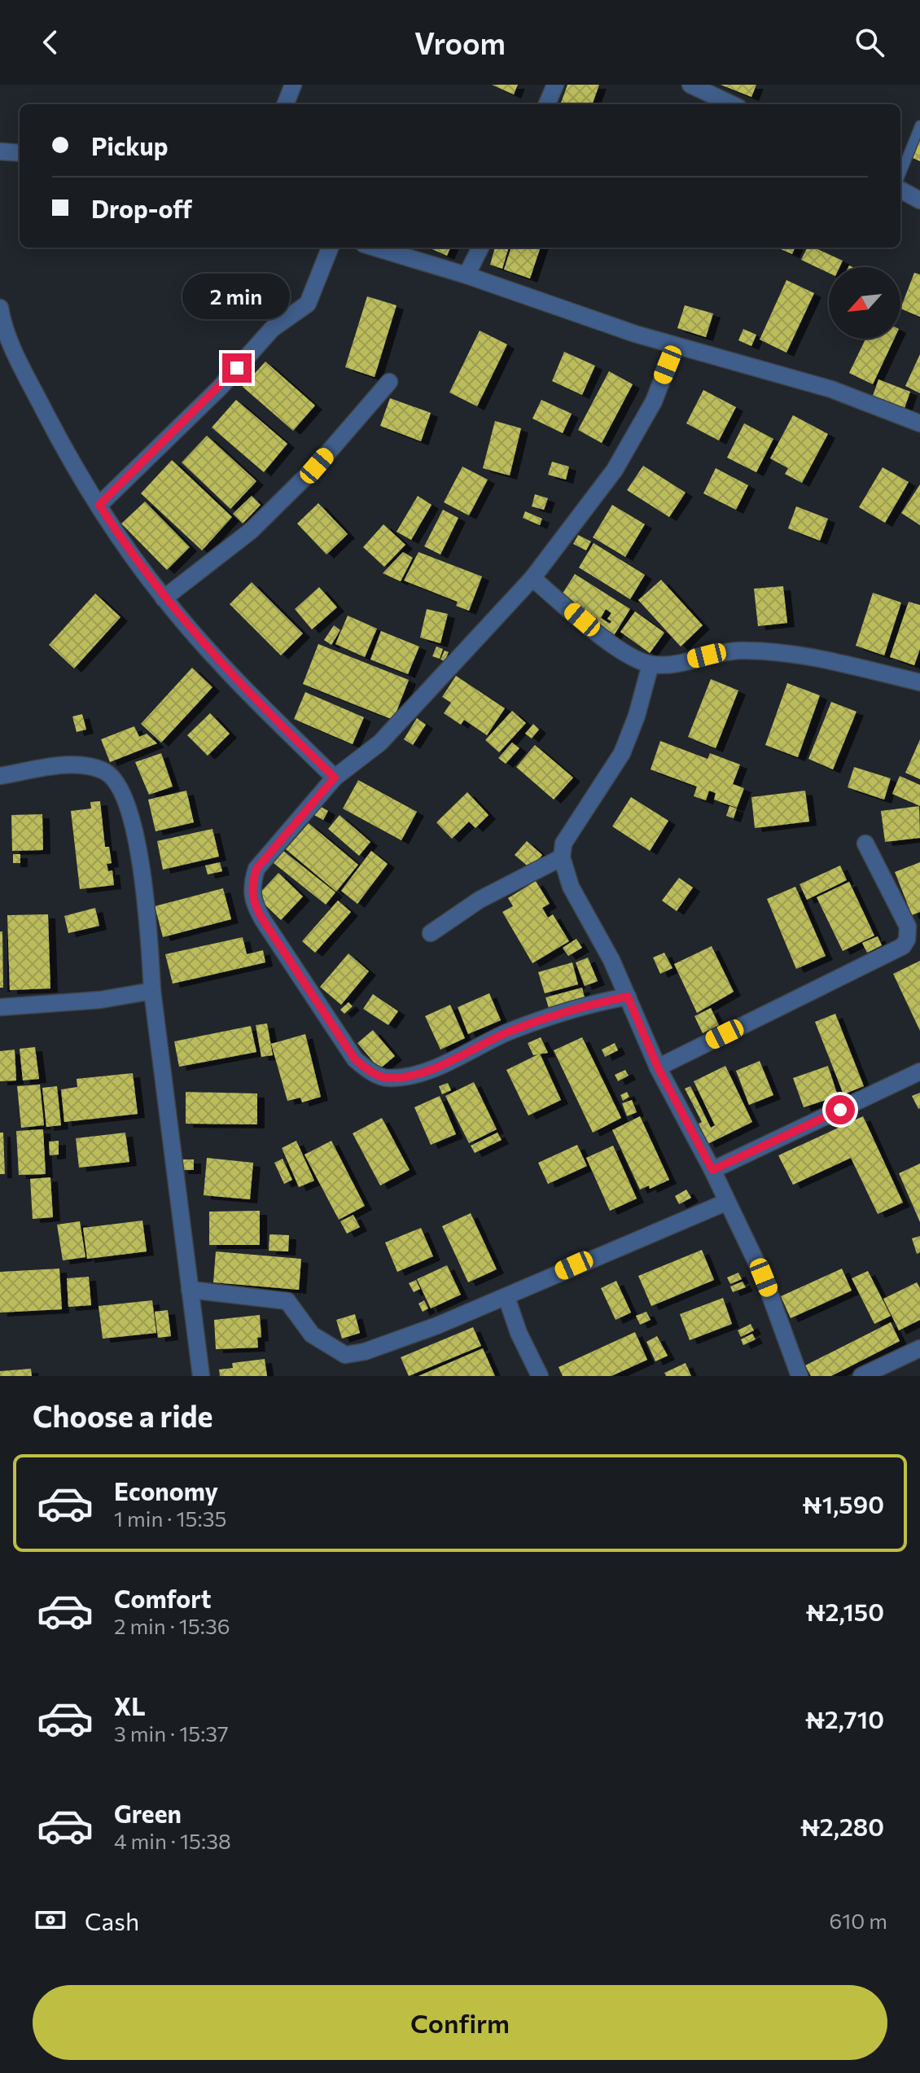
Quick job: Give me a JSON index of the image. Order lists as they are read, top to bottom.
{
  "north": "bottom left",
  "page": {
    "header": "Vroom",
    "banner": ["Pickup", "Drop-off"],
    "bubble": "2 min",
    "heading": "Choose a ride",
    "list": [
      {
        "name": "Economy",
        "note": "1 min · 15:35",
        "value": "₦1,590"
      },
      {
        "name": "Comfort",
        "note": "2 min · 15:36",
        "value": "₦2,150"
      },
      {
        "name": "XL",
        "note": "3 min · 15:37",
        "value": "₦2,710"
      },
      {
        "name": "Green",
        "note": "4 min · 15:38",
        "value": "₦2,280"
      }
    ],
    "pay": ["Cash", "610 m"],
    "buttons": "Confirm"
  }
}
